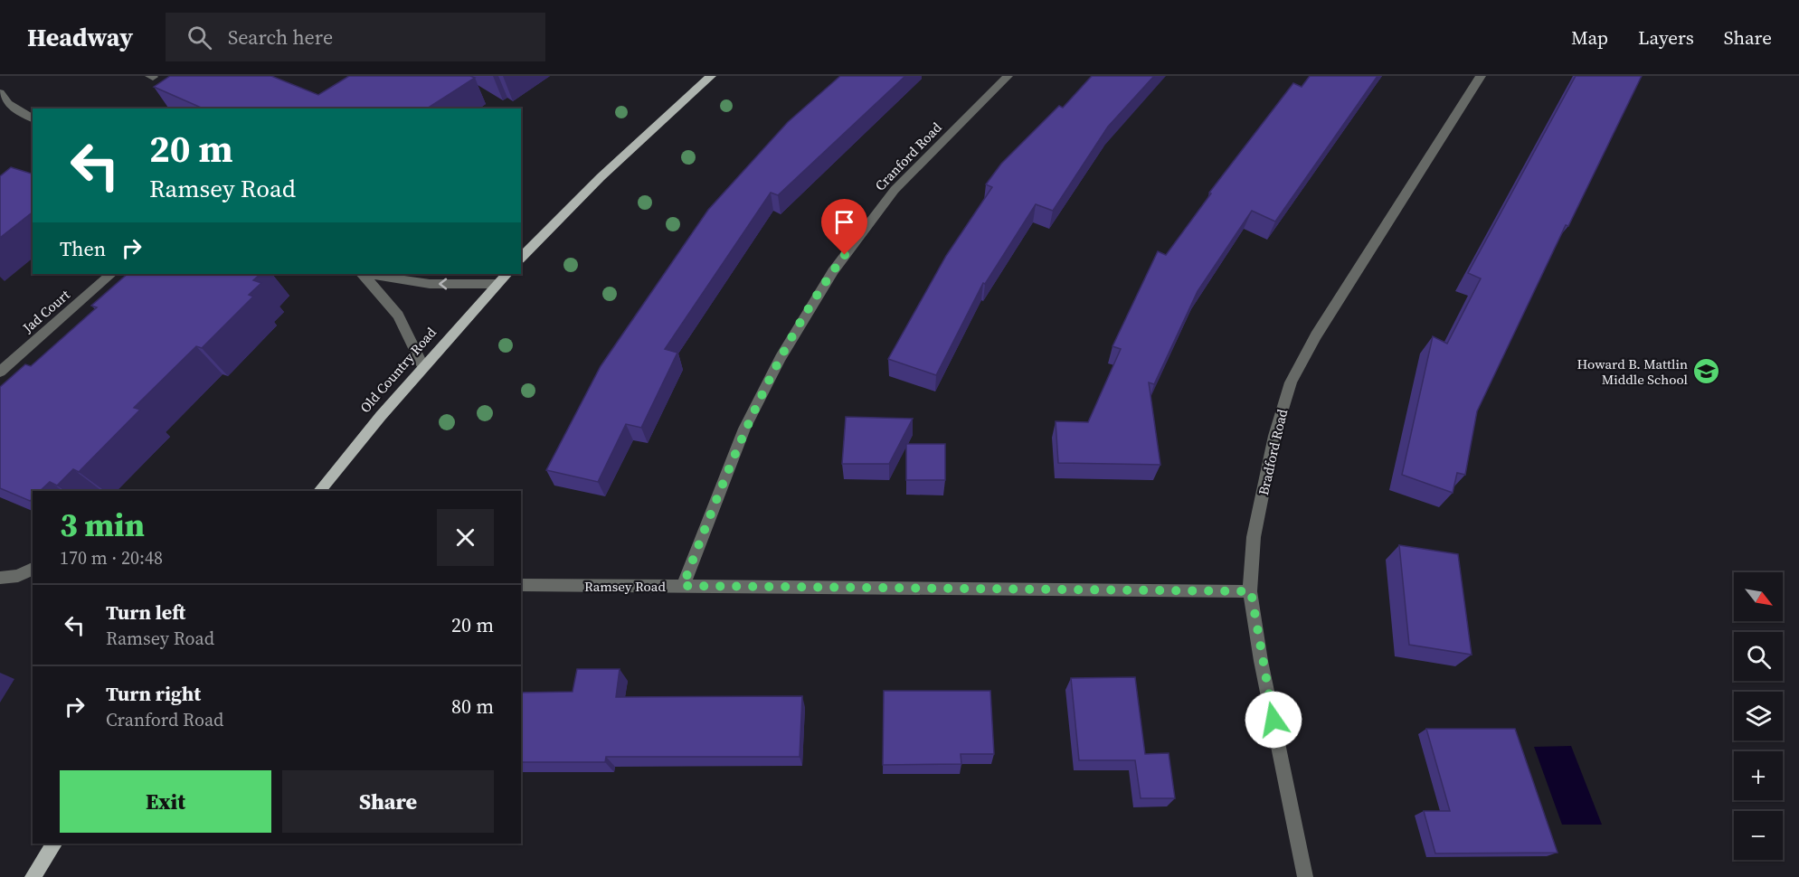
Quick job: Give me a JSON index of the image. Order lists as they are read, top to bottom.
{
  "streets": {
    "main road": ["Old Country Road"],
    "street": [
      "Cranford Road",
      "Jad Court",
      "Bradford Road",
      "Ramsey Road"
    ]
  },
  "crossings": [
    ["Cranford Road", "Ramsey Road"],
    ["Bradford Road", "Ramsey Road"]
  ],
  "places": {
    "school or university": ["Howard B. Mattlin Middle School"]
  },
  "north": "bottom right",
  "page": {
    "header": "Headway",
    "search": "Search here",
    "nav": ["Map", "Layers", "Share"],
    "turn": ["20 m", "Ramsey Road"],
    "then": "Then",
    "heading": ["3 min", "170 m · 20:48"],
    "map_buttons": ["+", "−"],
    "list": [
      {
        "name": "Turn left",
        "note": "Ramsey Road",
        "value": "20 m"
      },
      {
        "name": "Turn right",
        "note": "Cranford Road",
        "value": "80 m"
      }
    ],
    "buttons": ["Exit", "Share"]
  }
}
